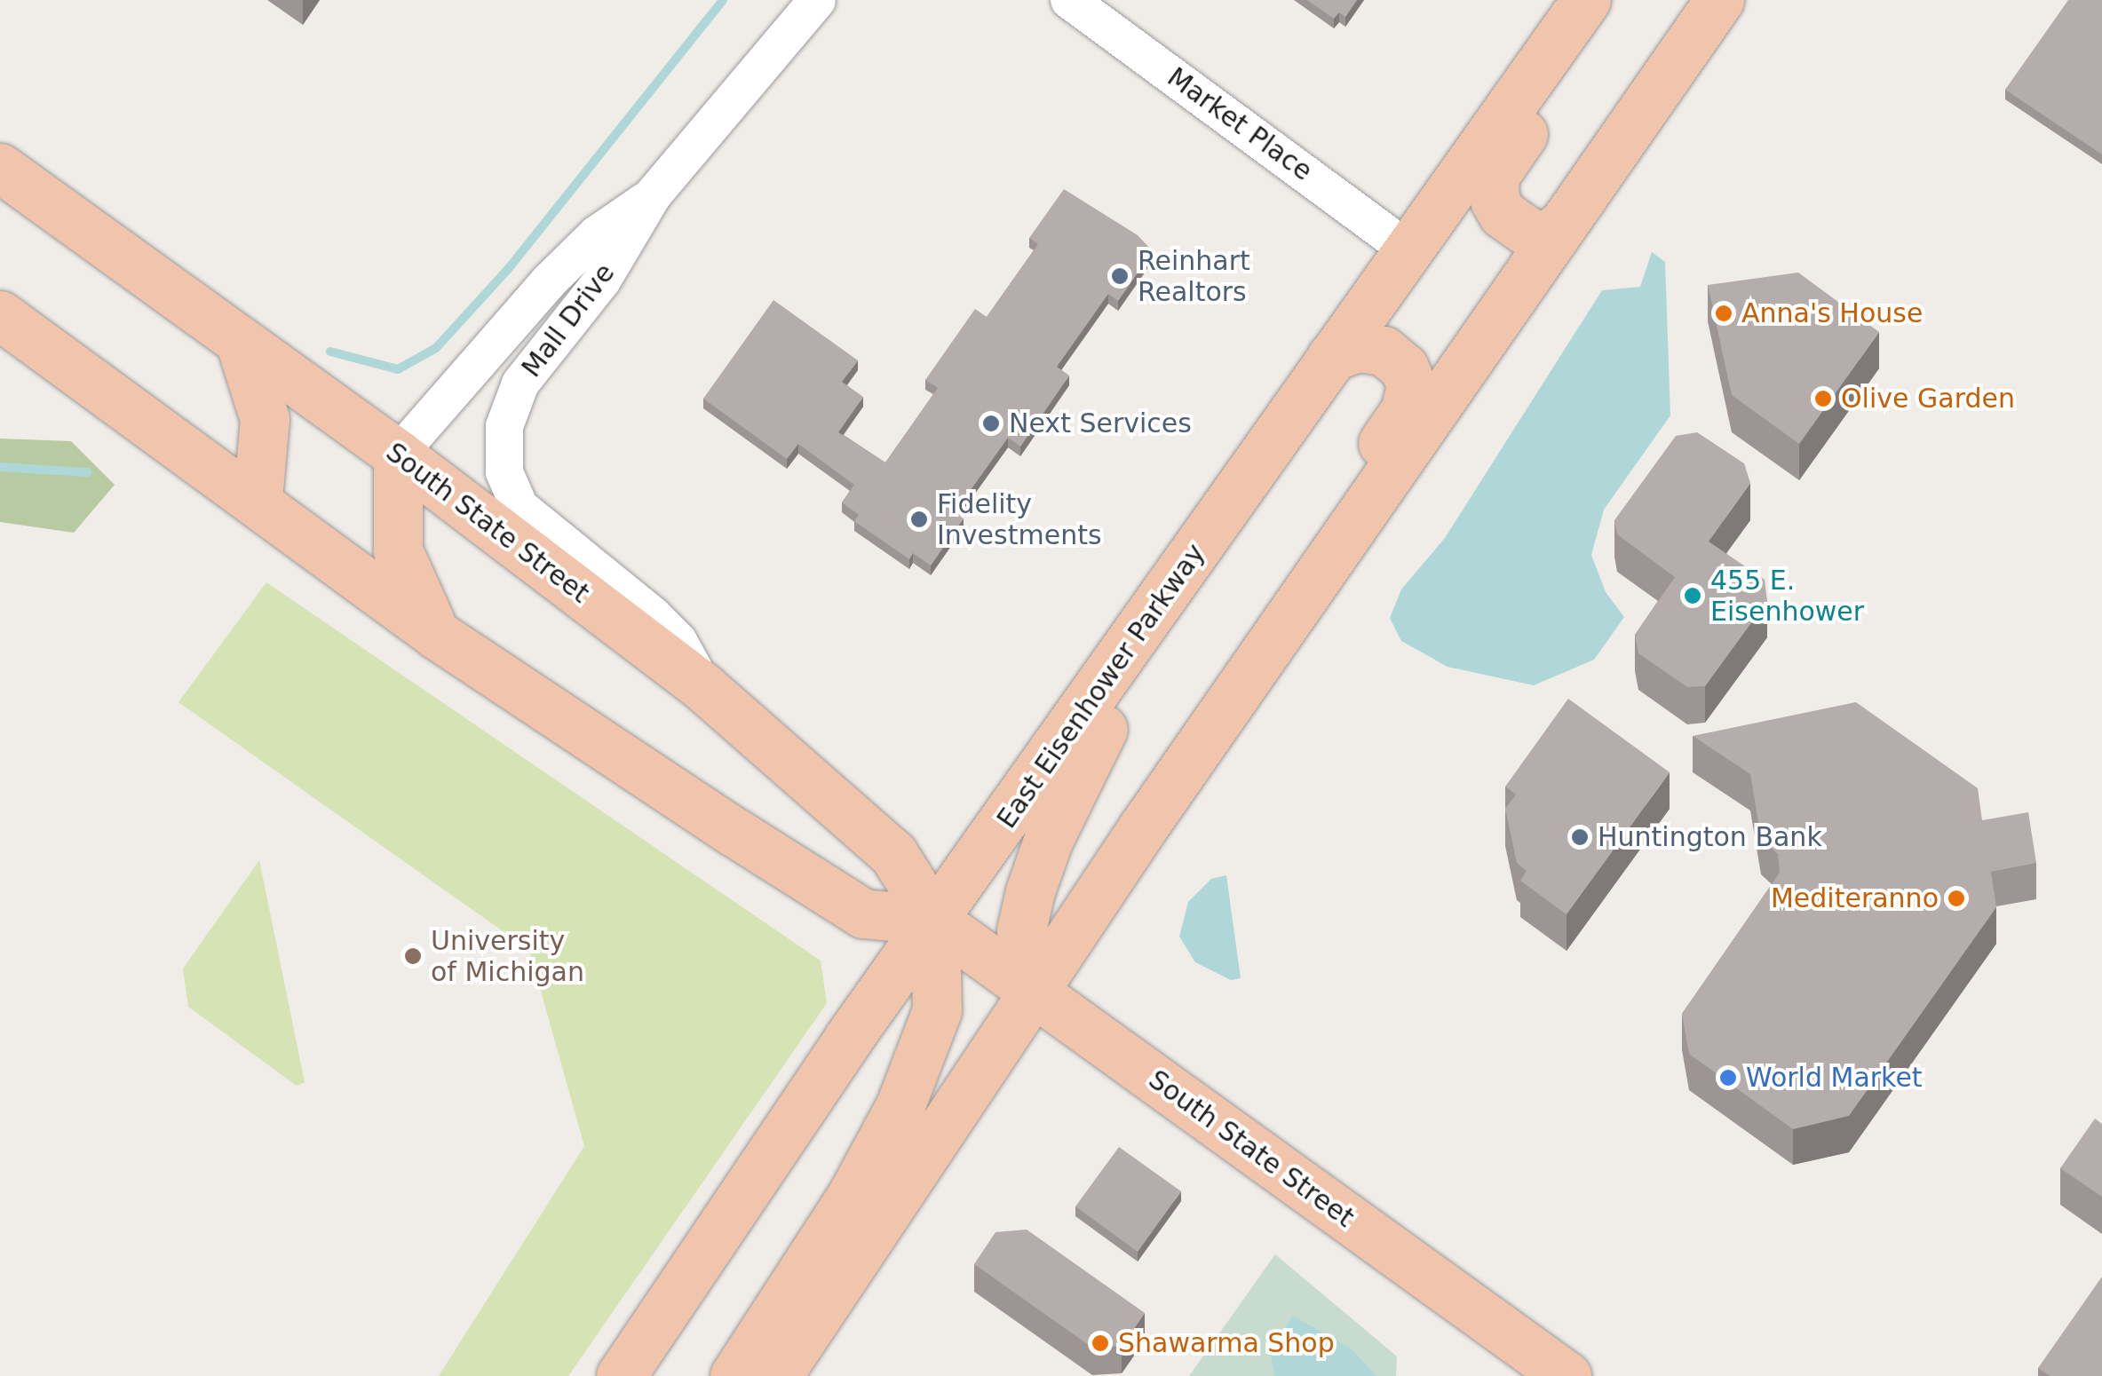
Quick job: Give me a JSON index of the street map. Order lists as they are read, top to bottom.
{
  "streets": {
    "main road": ["South State Street", "East Eisenhower Parkway"],
    "street": ["Market Place", "Mall Drive"]
  },
  "crossings": [
    ["Market Place", "East Eisenhower Parkway"],
    ["Mall Drive", "South State Street"],
    ["South State Street", "East Eisenhower Parkway"]
  ],
  "places": [
    "Reinhart Realtors",
    "Anna's House",
    "Olive Garden",
    "Next Services",
    "Fidelity Investments",
    "455 E. Eisenhower",
    "Huntington Bank",
    "Mediteranno",
    "University of Michigan",
    "World Market",
    "Shawarma Shop"
  ]
}
